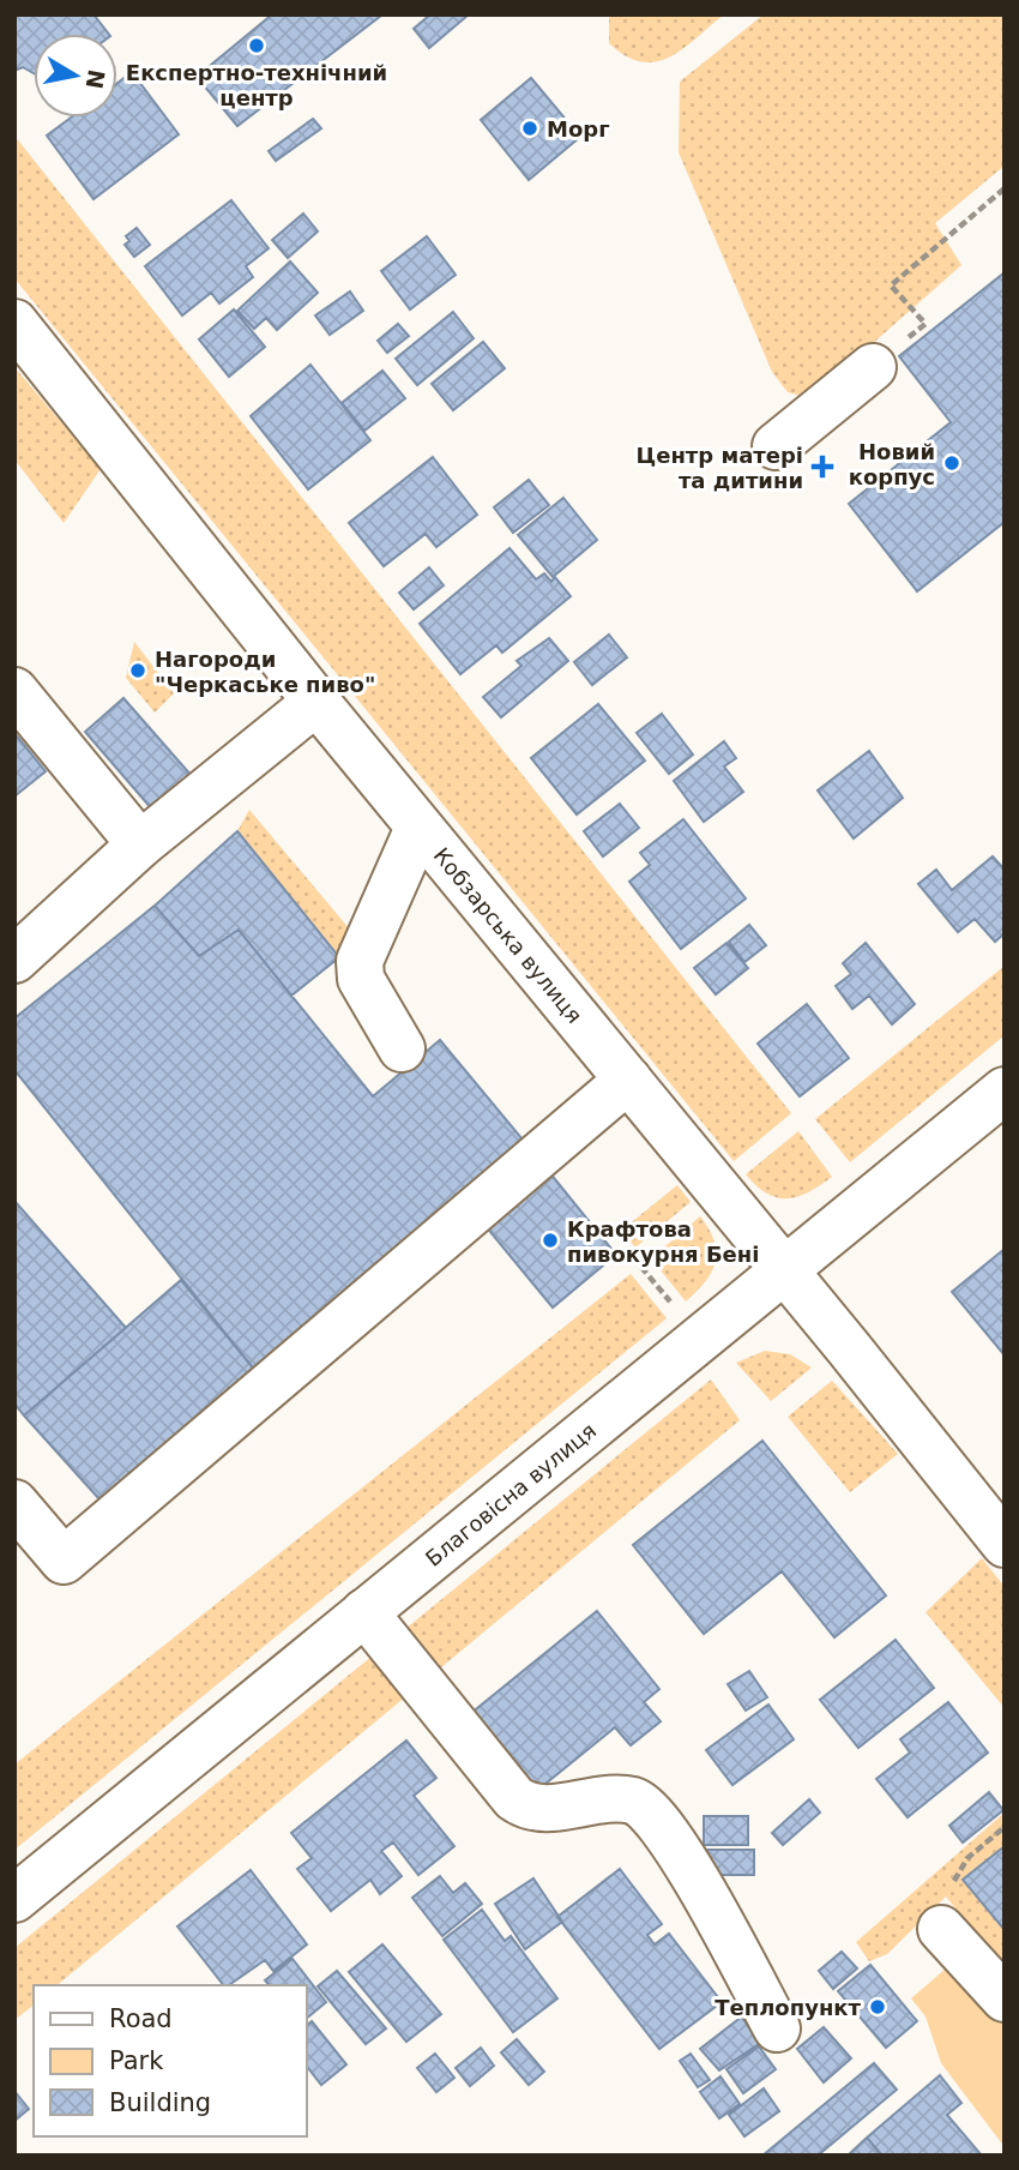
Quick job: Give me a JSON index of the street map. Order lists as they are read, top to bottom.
{
  "streets": {
    "street": ["Кобзарська вулиця", "Благовісна вулиця"]
  },
  "crossings": [
    ["Кобзарська вулиця", "Благовісна вулиця"]
  ],
  "places": {
    "other": [
      "Експертно-технічний центр",
      "Морг",
      "Новий корпус",
      "Нагороди \"Черкаське пиво\"",
      "Крафтова пивокурня Бені",
      "Теплопункт"
    ],
    "health": ["Центр матері та дитини"]
  },
  "legend": ["Road", "Park", "Building"],
  "north": "right"
}
